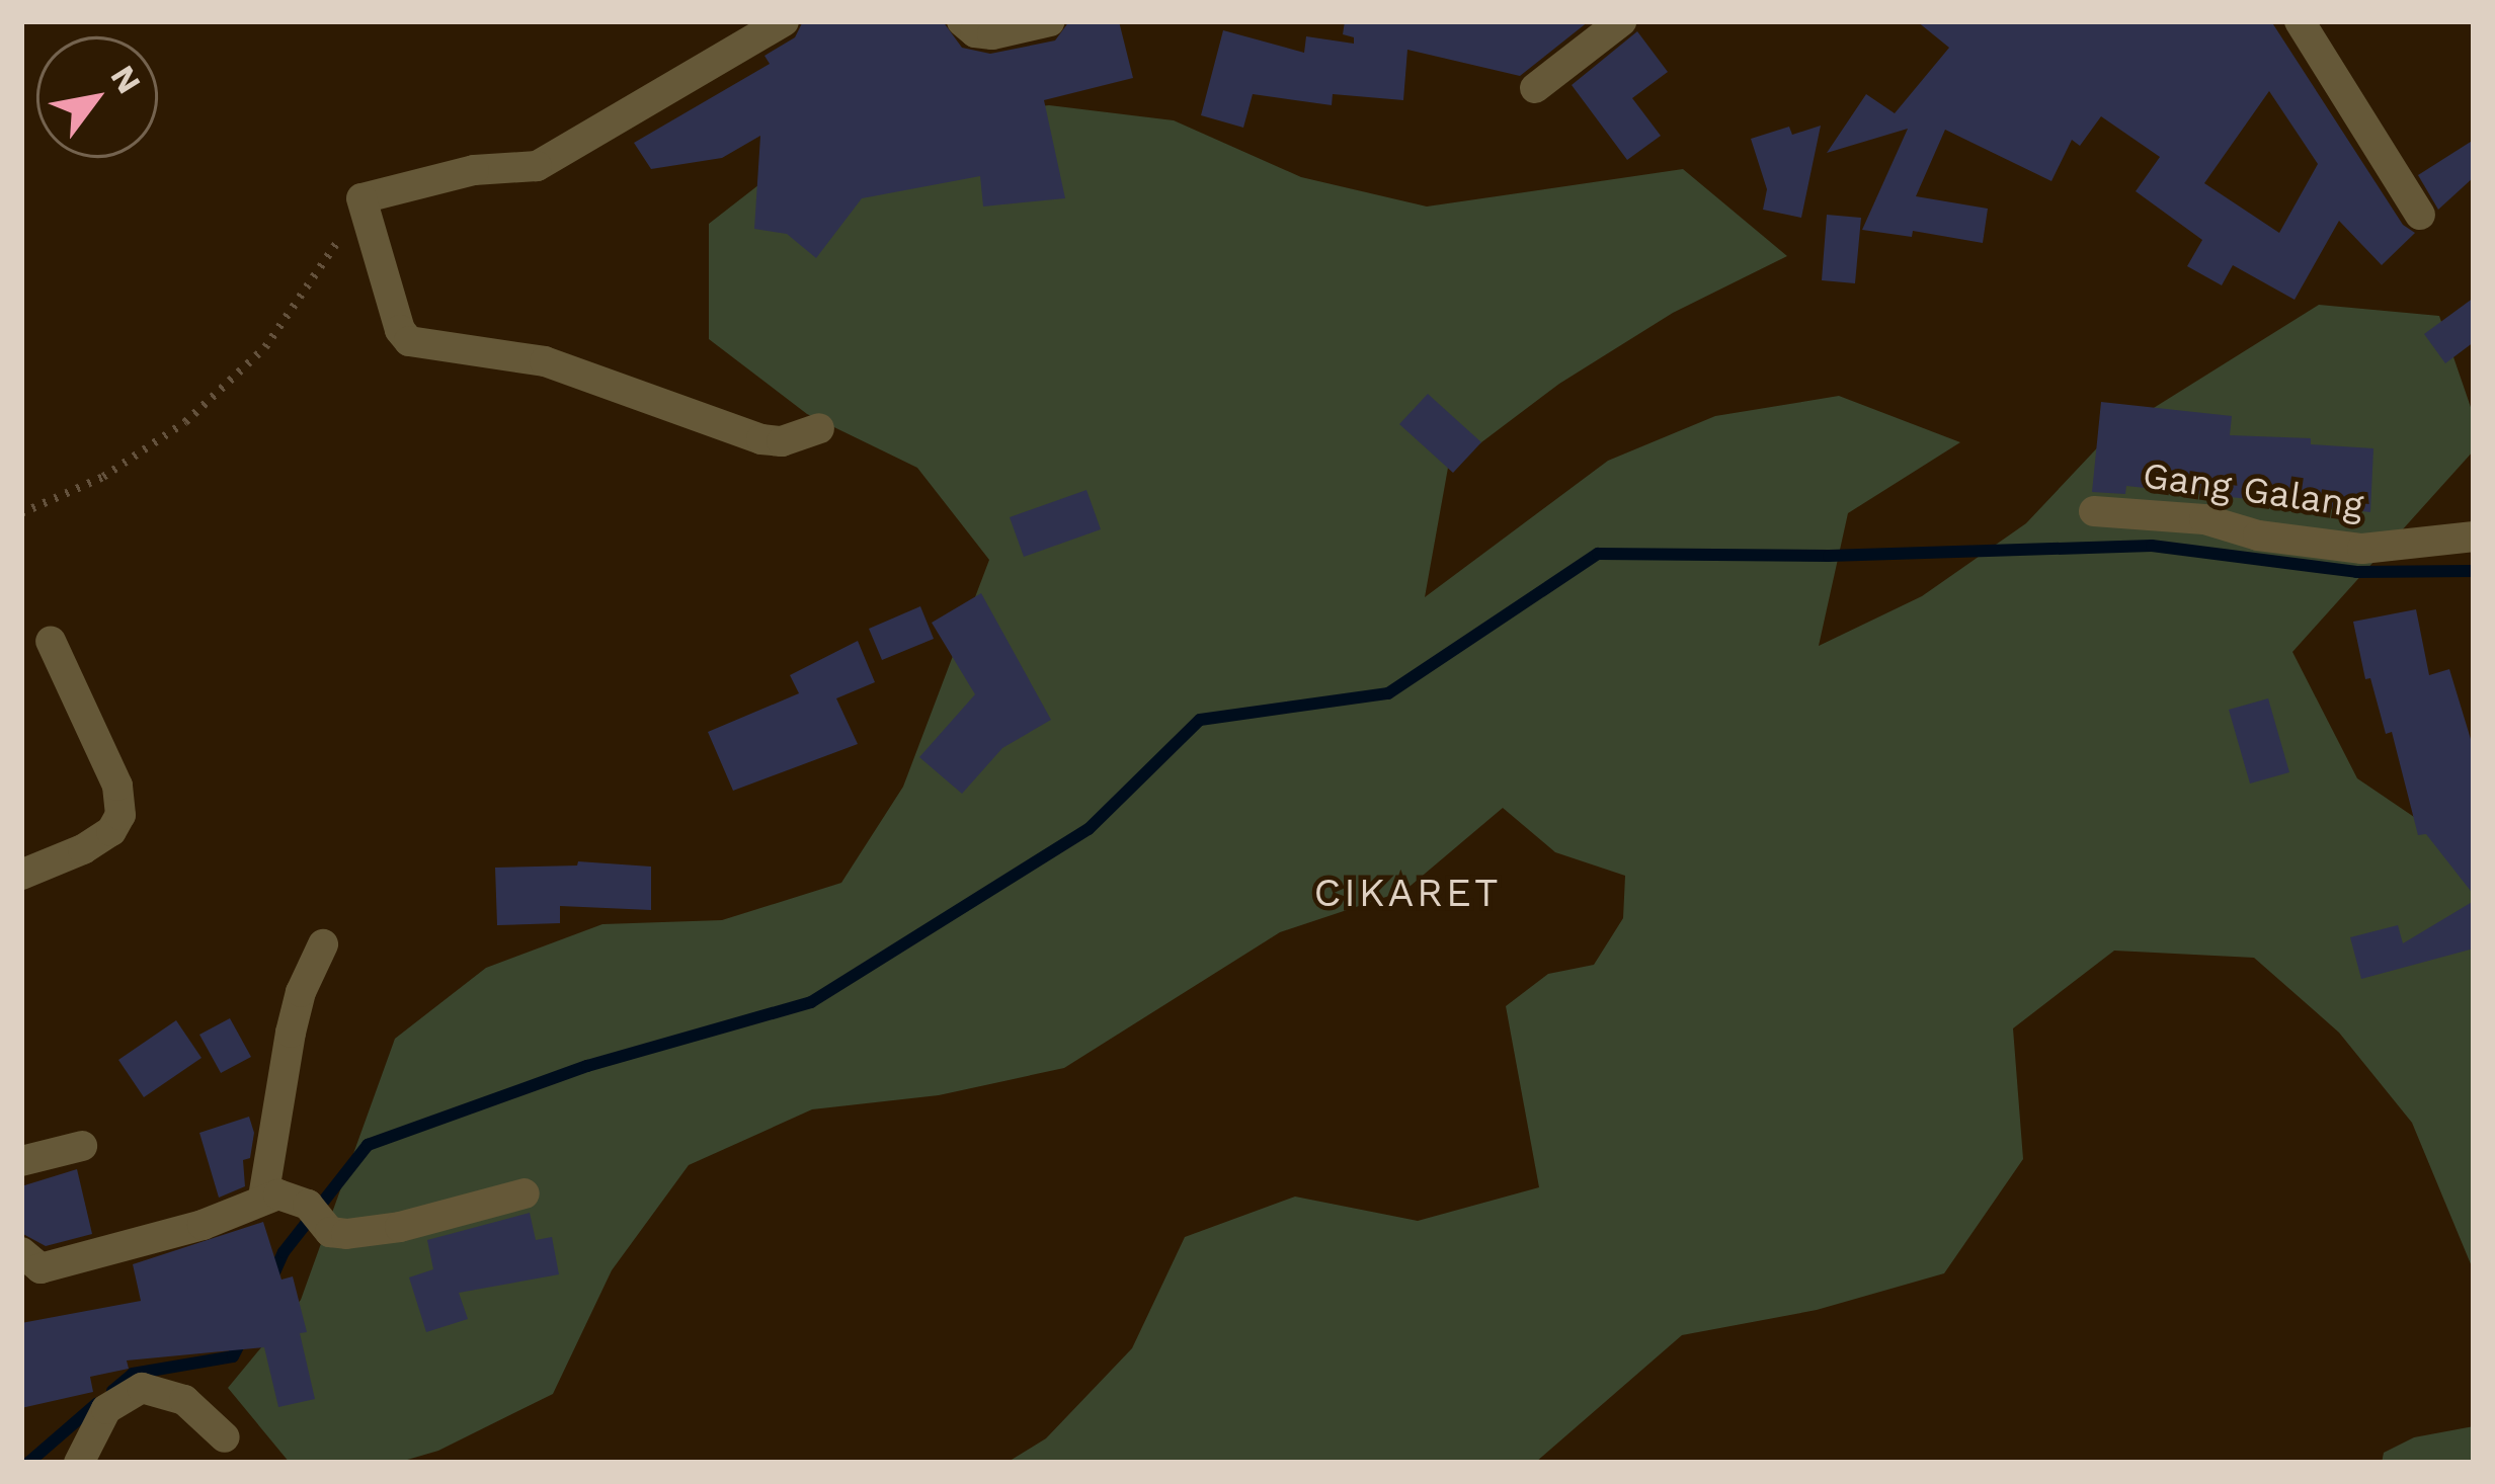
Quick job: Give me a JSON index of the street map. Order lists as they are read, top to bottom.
{
  "streets": {
    "street": ["Gang Galang"]
  },
  "districts": ["CIKARET"],
  "north": "top right"
}
